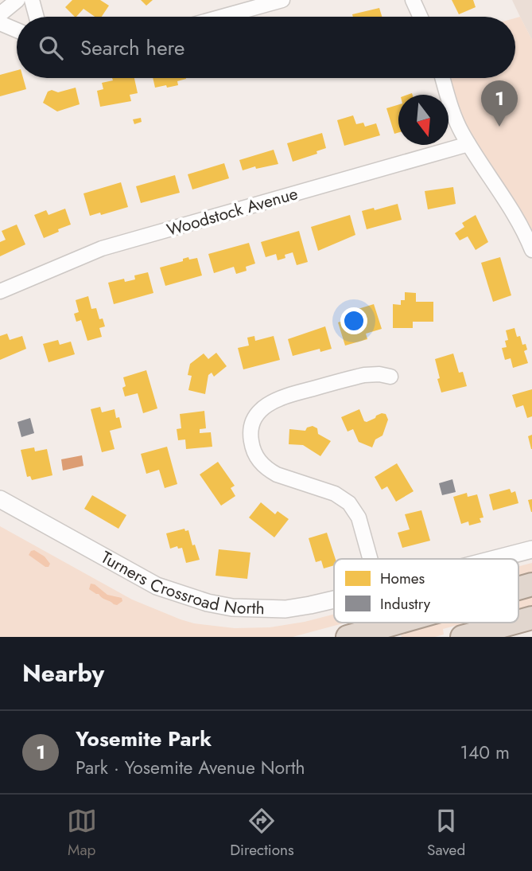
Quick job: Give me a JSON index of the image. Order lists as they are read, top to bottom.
{
  "streets": {
    "street": ["Woodstock Avenue", "Turners Crossroad North"]
  },
  "legend": ["Homes", "Industry"],
  "north": "bottom",
  "page": {
    "search": "Search here",
    "pins": "1",
    "heading": "Nearby",
    "list": [
      {
        "mark": "1",
        "name": "Yosemite Park",
        "note": "Park · Yosemite Avenue North",
        "value": "140 m"
      }
    ],
    "nav": ["Map", "Directions", "Saved"]
  }
}
